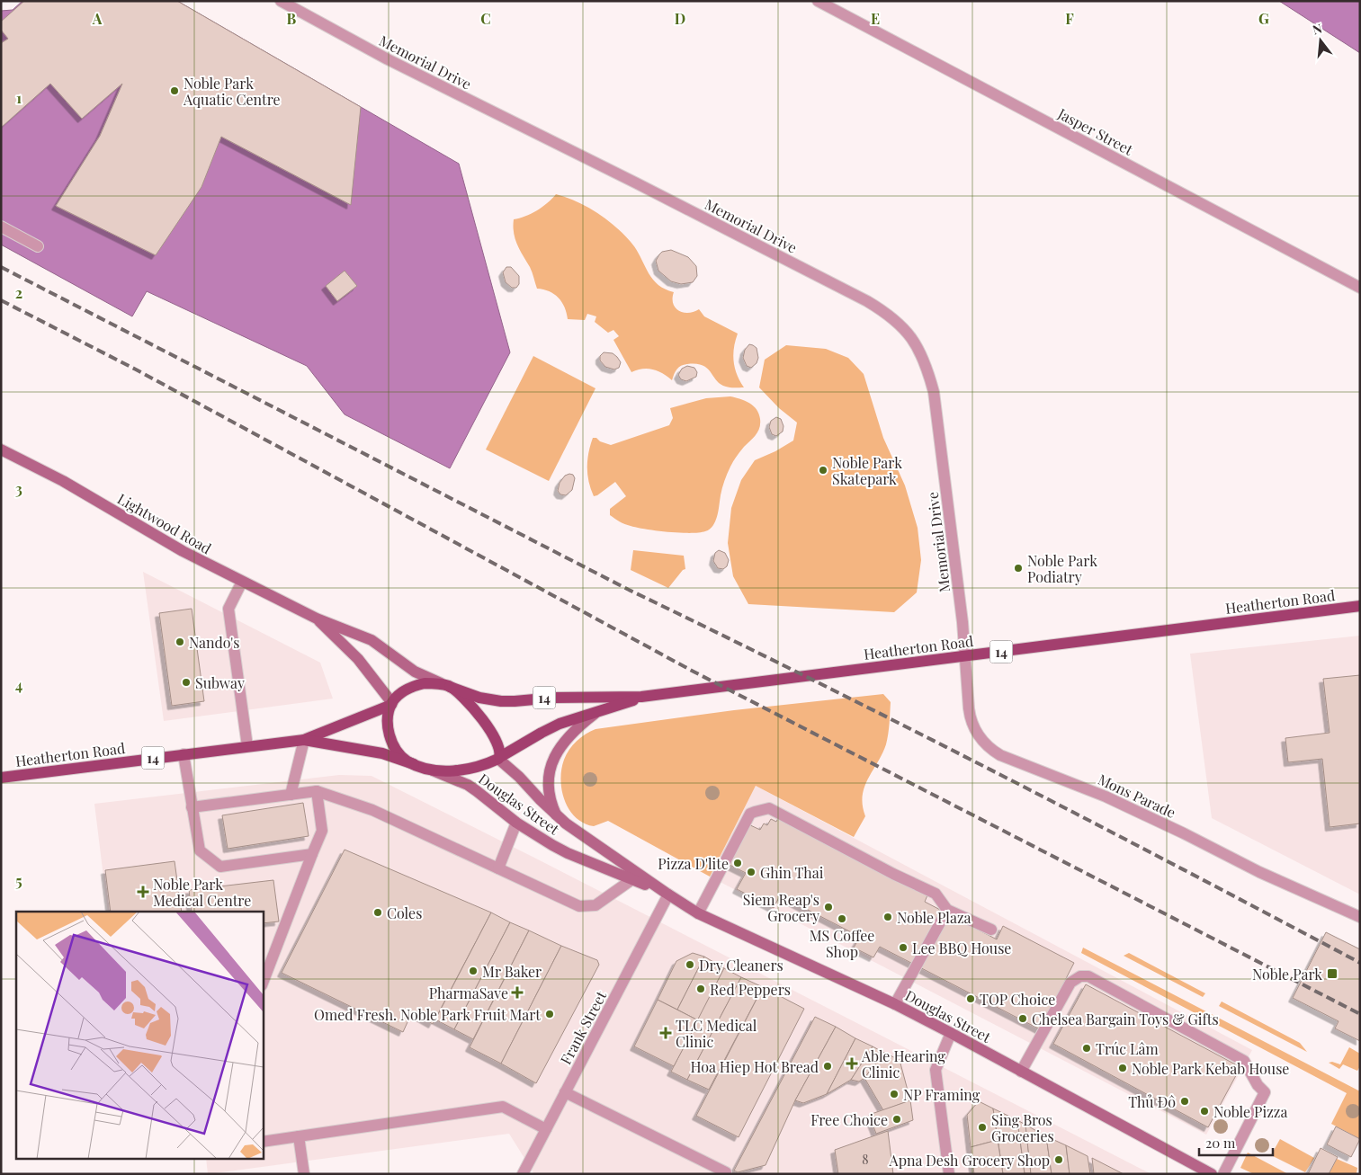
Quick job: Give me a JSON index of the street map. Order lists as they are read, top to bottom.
{
  "streets": {
    "main road": [
      "Lightwood Road",
      "Heatherton Road",
      "14",
      "Douglas Street"
    ],
    "street": [
      "Memorial Drive",
      "Jasper Street",
      "Mons Parade",
      "Frank Street"
    ]
  },
  "crossings": [
    ["Memorial Drive", "Heatherton Road"],
    ["Memorial Drive", "Mons Parade"],
    ["Lightwood Road", "Heatherton Road"],
    ["Lightwood Road", "14"],
    ["Lightwood Road", "Douglas Street"],
    ["Heatherton Road", "14"],
    ["Heatherton Road", "Mons Parade"],
    ["Heatherton Road", "Douglas Street"],
    ["14", "Douglas Street"],
    ["Douglas Street", "Frank Street"]
  ],
  "places": {
    "other": [
      "Noble Park Aquatic Centre",
      "Noble Park Skatepark",
      "Noble Park Podiatry",
      "Nando's",
      "Subway",
      "Pizza D'lite",
      "Ghin Thai",
      "Siem Reap's Grocery",
      "Coles",
      "Noble Plaza",
      "MS Coffee Shop",
      "Lee BBQ House",
      "Dry Cleaners",
      "Mr Baker",
      "Red Peppers",
      "TOP Choice",
      "Omed Fresh. Noble Park Fruit Mart",
      "Chelsea Bargain Toys & Gifts",
      "Trúc Lâm",
      "Hoa Hiep Hot Bread",
      "Noble Park Kebab House",
      "NP Framing",
      "Thủ Đô",
      "Noble Pizza",
      "Free Choice",
      "Sing Bros Groceries",
      "Apna Desh Grocery Shop"
    ],
    "health": [
      "Noble Park Medical Centre",
      "PharmaSave",
      "TLC Medical Clinic",
      "Able Hearing Clinic"
    ],
    "transit": ["Noble Park"]
  },
  "house_numbers": ["8"],
  "scale_bar": "20 m",
  "north": "top",
  "grid": {
    "columns": [
      "A",
      "B",
      "C",
      "D",
      "E",
      "F",
      "G"
    ],
    "rows": [
      "1",
      "2",
      "3",
      "4",
      "5"
    ]
  }
}
